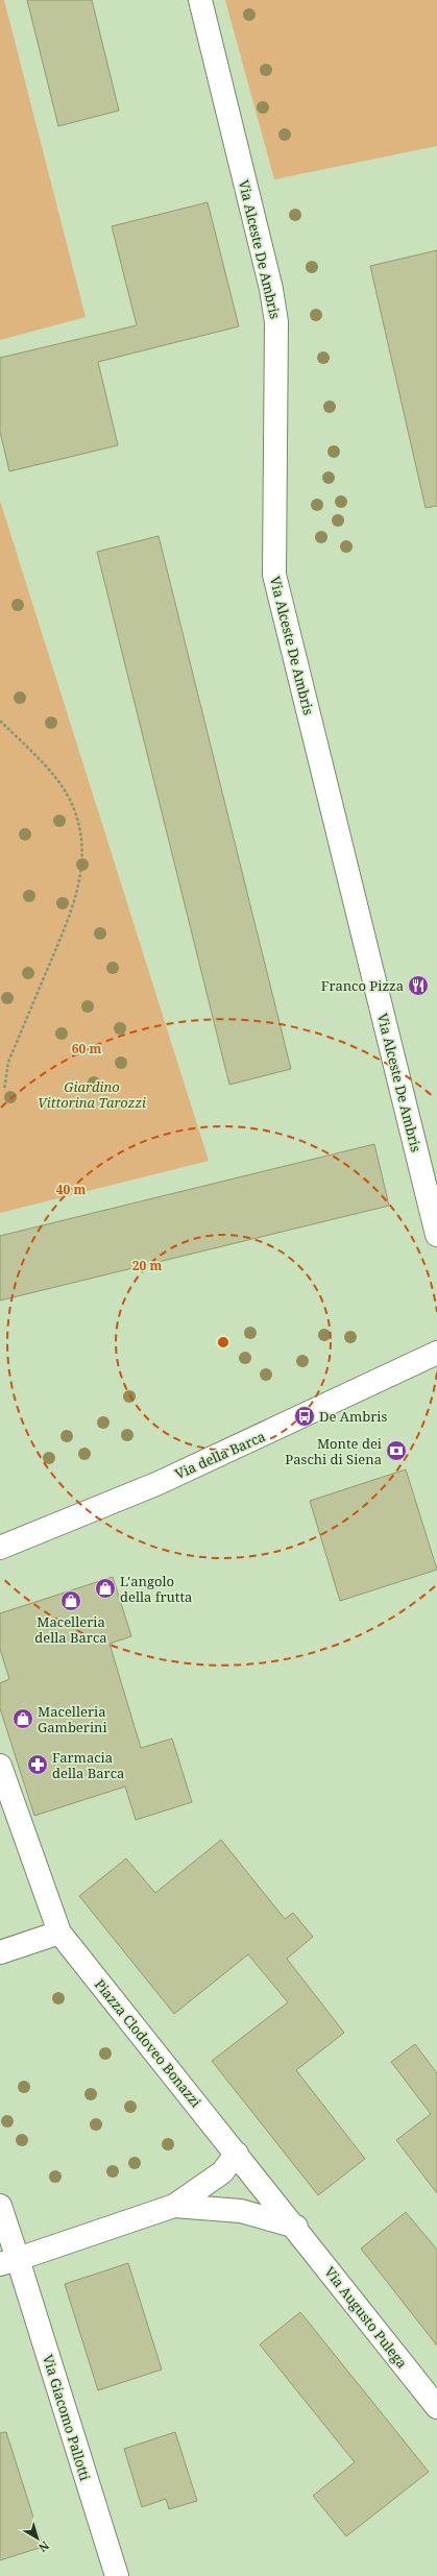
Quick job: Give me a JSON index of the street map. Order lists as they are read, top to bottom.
{
  "streets": {
    "street": [
      "Via Alceste De Ambris",
      "Via della Barca",
      "Piazza Clodoveo Bonazzi",
      "Via Augusto Pulega",
      "Via Giacomo Pallotti"
    ]
  },
  "crossings": [
    ["Piazza Clodoveo Bonazzi", "Via Augusto Pulega"]
  ],
  "parks": ["Giardino Vittorina Tarozzi"],
  "places": {
    "restaurant": ["Franco Pizza"],
    "bus stop": ["De Ambris"],
    "bank": ["Monte dei Paschi di Siena"],
    "shop": ["L'angolo della frutta", "Macelleria della Barca", "Macelleria Gamberini"],
    "pharmacy": ["Farmacia della Barca"]
  },
  "north": "bottom right",
  "rings": ["60 m", "40 m", "20 m"]
}
